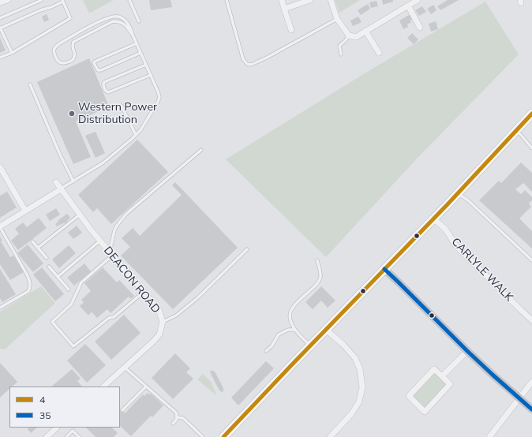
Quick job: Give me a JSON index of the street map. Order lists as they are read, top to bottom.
{
  "streets": {
    "street": ["CARLYLE WALK", "DEACON ROAD"]
  },
  "places": ["Western Power Distribution"],
  "lines": ["transit line 4", "transit line 35"],
  "legend": ["4", "35"]
}
